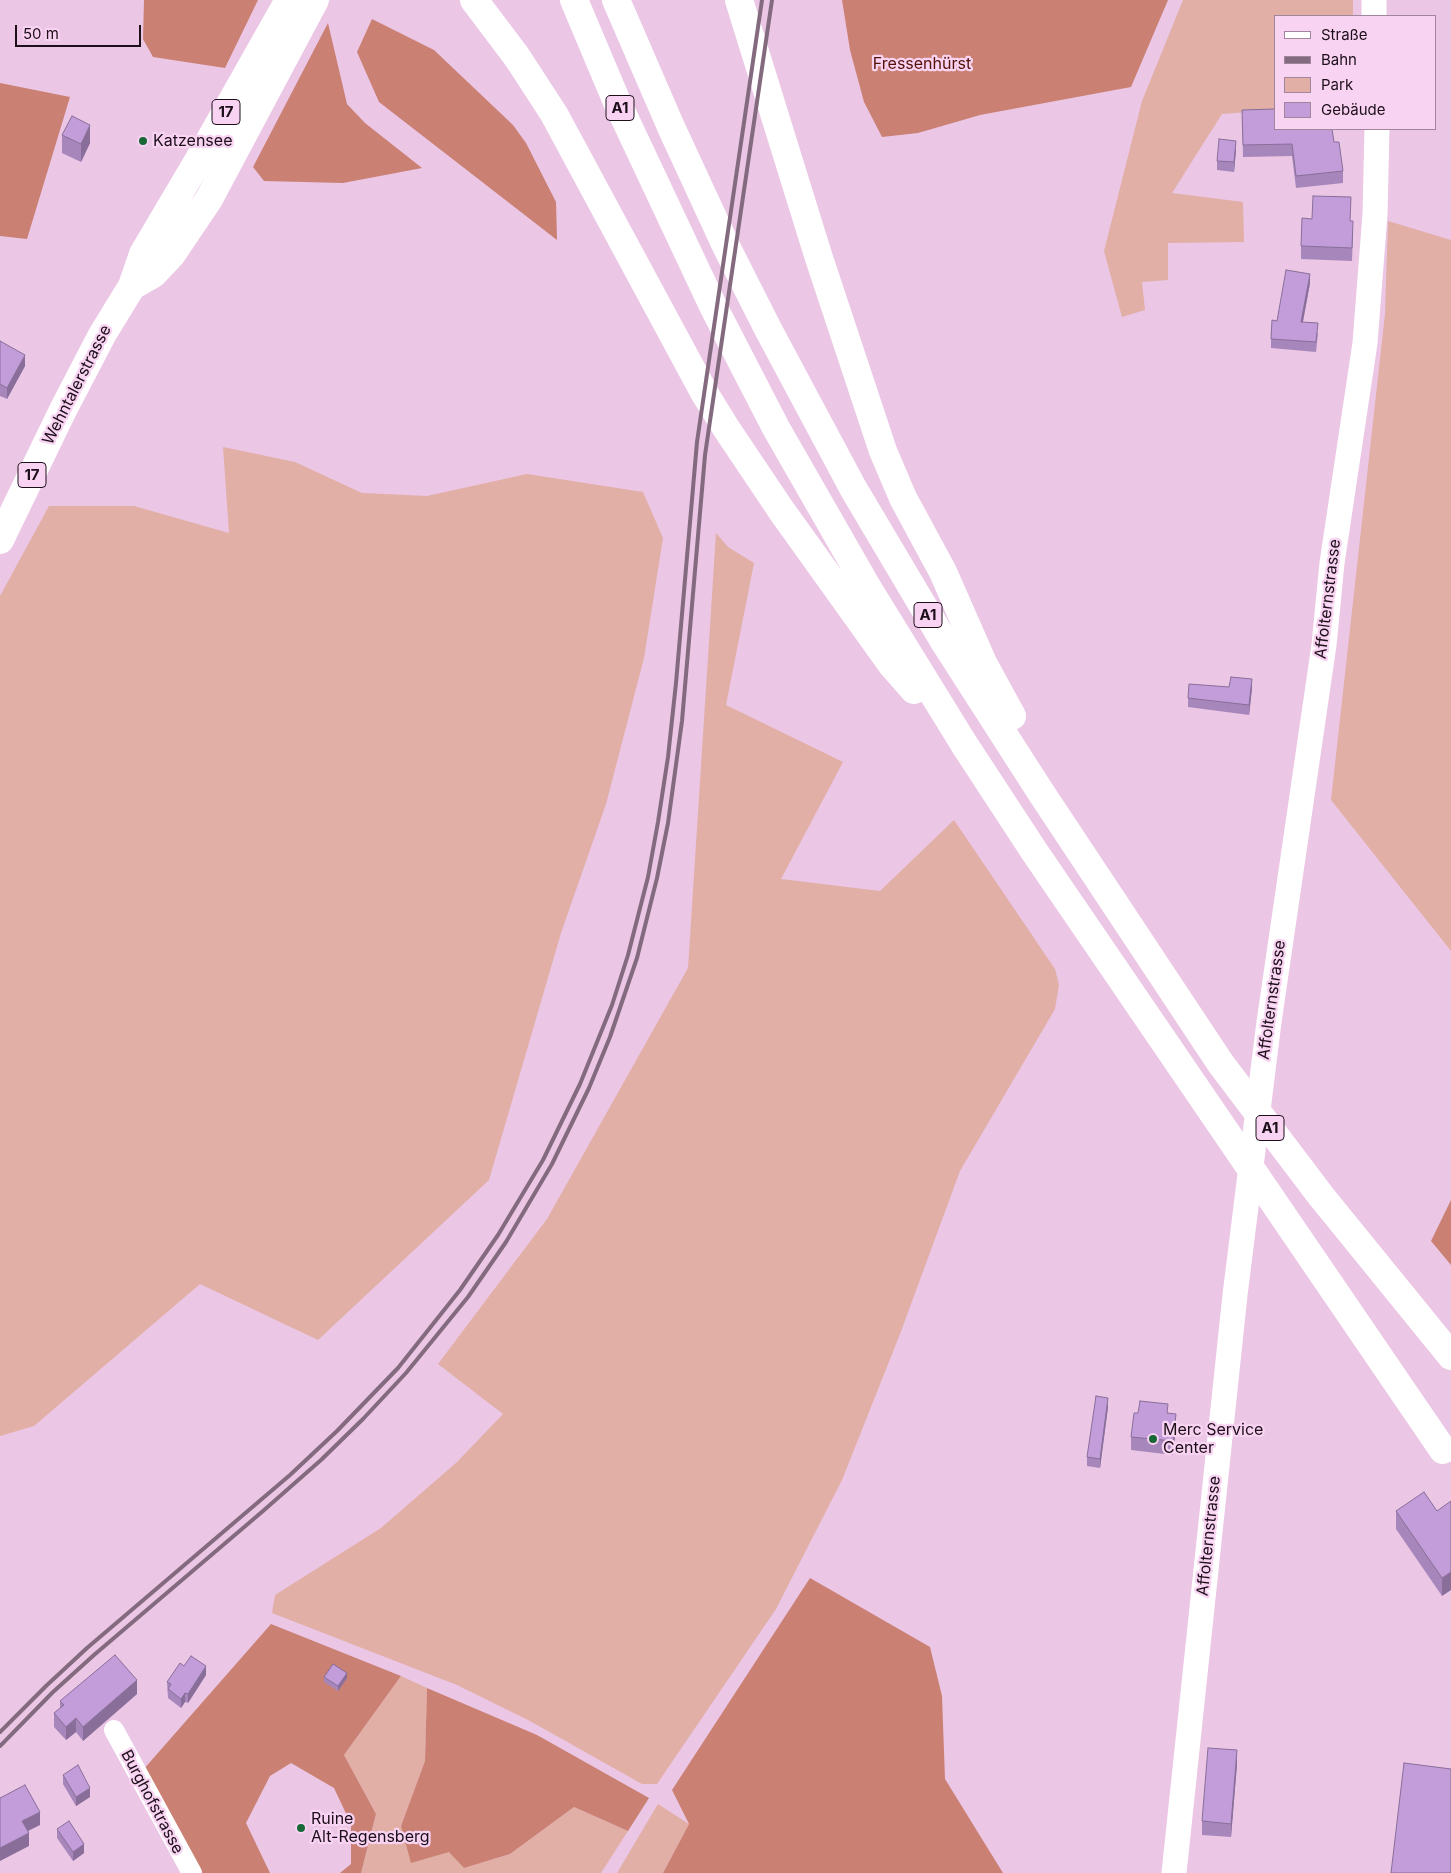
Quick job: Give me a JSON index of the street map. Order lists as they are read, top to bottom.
{
  "streets": {
    "main road": ["A1", "17", "Wehntalerstrasse"],
    "street": ["Affolternstrasse", "Burghofstrasse"]
  },
  "parks": ["Fressenhürst"],
  "places": ["Katzensee", "Merc Service Center", "Ruine Alt-Regensberg"],
  "legend": [
    "Straße",
    "Bahn",
    "Park",
    "Gebäude"
  ],
  "scale_bar": "50 m"
}
